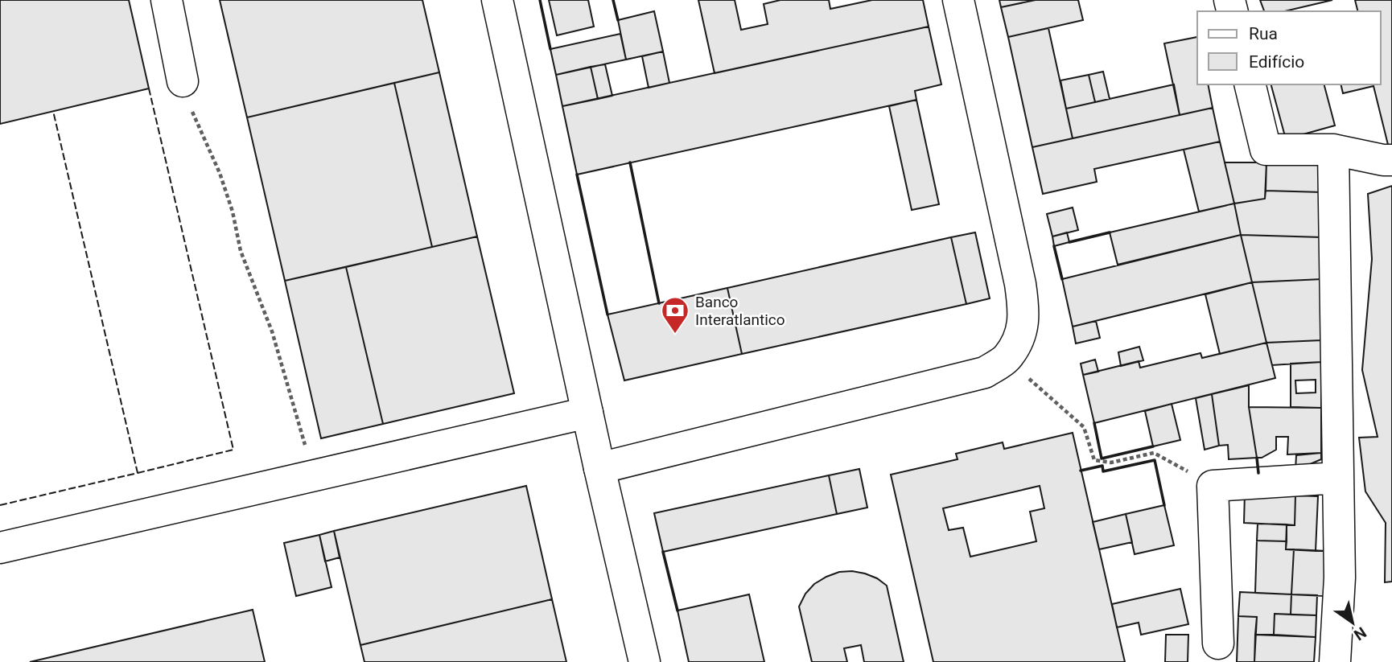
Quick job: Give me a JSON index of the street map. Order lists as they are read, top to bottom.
{
  "places": {
    "bank": ["Banco Interatlantico"]
  },
  "legend": ["Rua", "Edifício"],
  "north": "bottom right"
}
